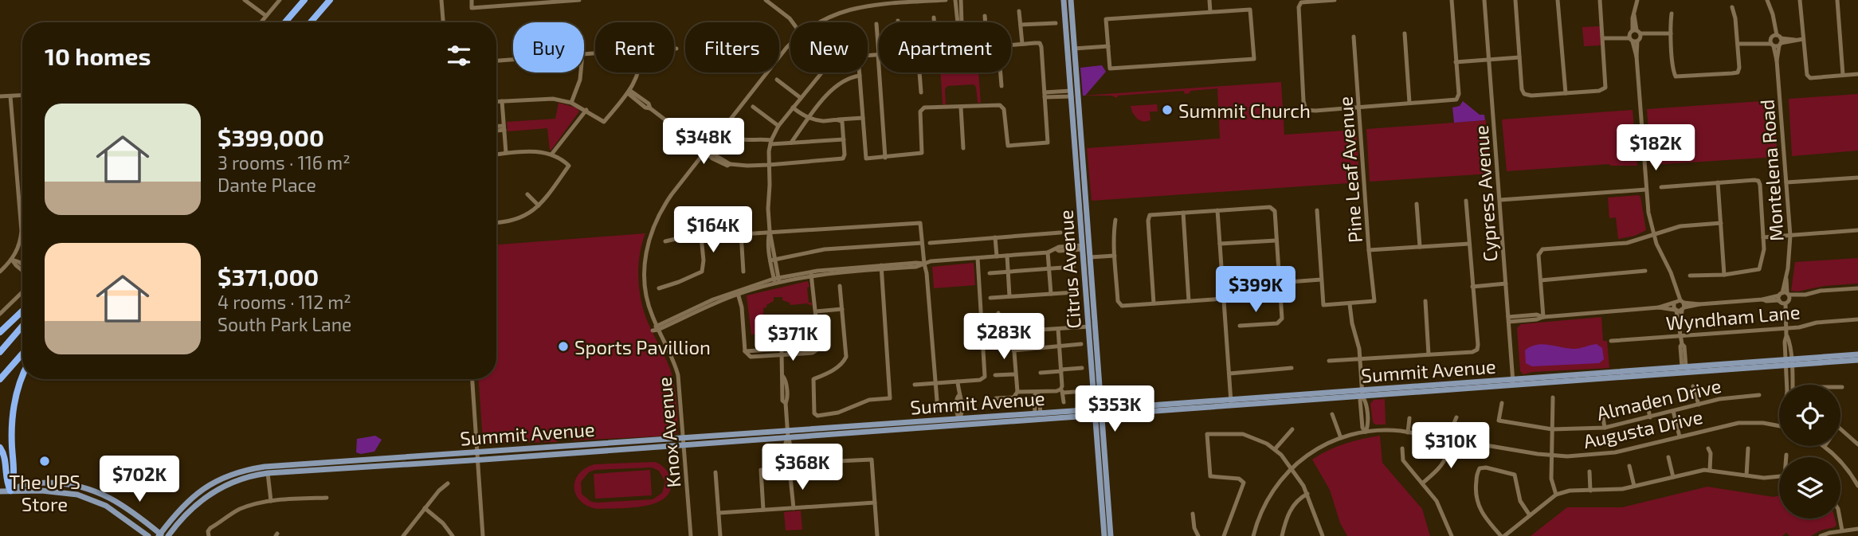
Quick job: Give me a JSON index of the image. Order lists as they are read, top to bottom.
{
  "streets": {
    "main road": ["Citrus Avenue", "Summit Avenue"],
    "street": [
      "Pine Leaf Avenue",
      "Montelena Road",
      "Cypress Avenue",
      "Wyndham Lane",
      "Almaden Drive",
      "Augusta Drive",
      "Knox Avenue"
    ]
  },
  "crossings": [
    ["Montelena Road", "Wyndham Lane"],
    ["Montelena Road", "Summit Avenue"],
    ["Cypress Avenue", "Summit Avenue"],
    ["Citrus Avenue", "Summit Avenue"],
    ["Summit Avenue", "Knox Avenue"]
  ],
  "places": ["Summit Church", "Sports Pavillion", "The UPS Store"],
  "page": {
    "chip": [
      "Buy",
      "Rent",
      "Filters",
      "New",
      "Apartment"
    ],
    "heading": "10 homes",
    "list": [
      {
        "name": "$399,000",
        "note": "3 rooms · 116 m² · Dante Place"
      },
      {
        "name": "$371,000",
        "note": "4 rooms · 112 m² · South Park Lane"
      }
    ],
    "price": [
      "$348K",
      "$182K",
      "$164K",
      "$399K",
      "$283K",
      "$371K",
      "$353K",
      "$310K",
      "$368K",
      "$702K"
    ]
  }
}
